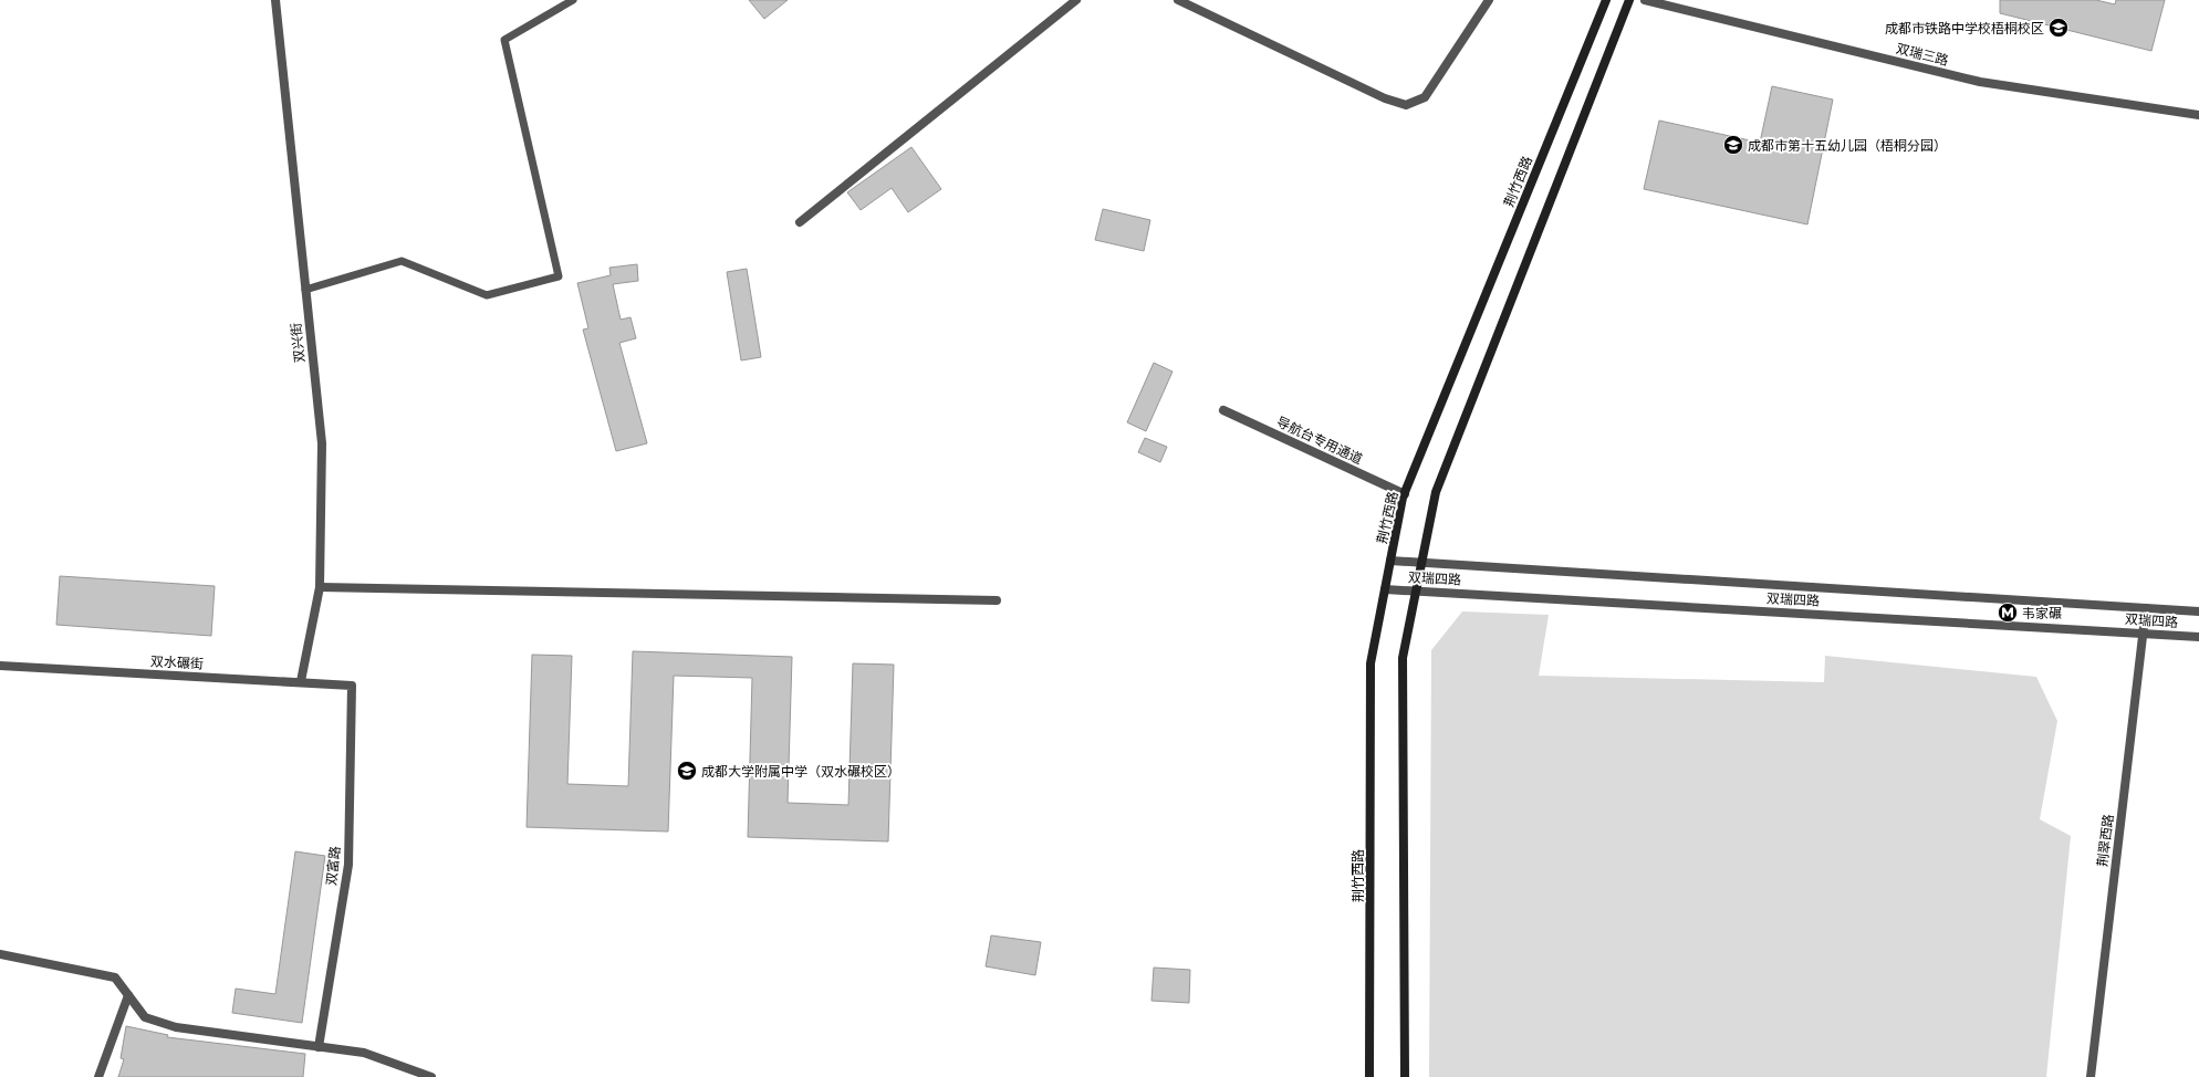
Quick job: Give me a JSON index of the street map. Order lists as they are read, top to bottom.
{
  "streets": {
    "main road": ["荆竹西路"],
    "street": [
      "双瑞三路",
      "双兴街",
      "导航台专用通道",
      "双瑞四路",
      "双水碾街",
      "荆翠西路",
      "双富路"
    ]
  },
  "crossings": [
    ["荆竹西路", "导航台专用通道"],
    ["荆竹西路", "双瑞四路"],
    ["双兴街", "双水碾街"],
    ["双瑞四路", "荆翠西路"],
    ["双水碾街", "双富路"]
  ],
  "places": {
    "school or university": ["成都市铁路中学校梧桐校区", "成都市第十五幼儿园（梧桐分园）", "成都大学附属中学（双水碾校区）"],
    "metro station": ["韦家碾"]
  }
}
